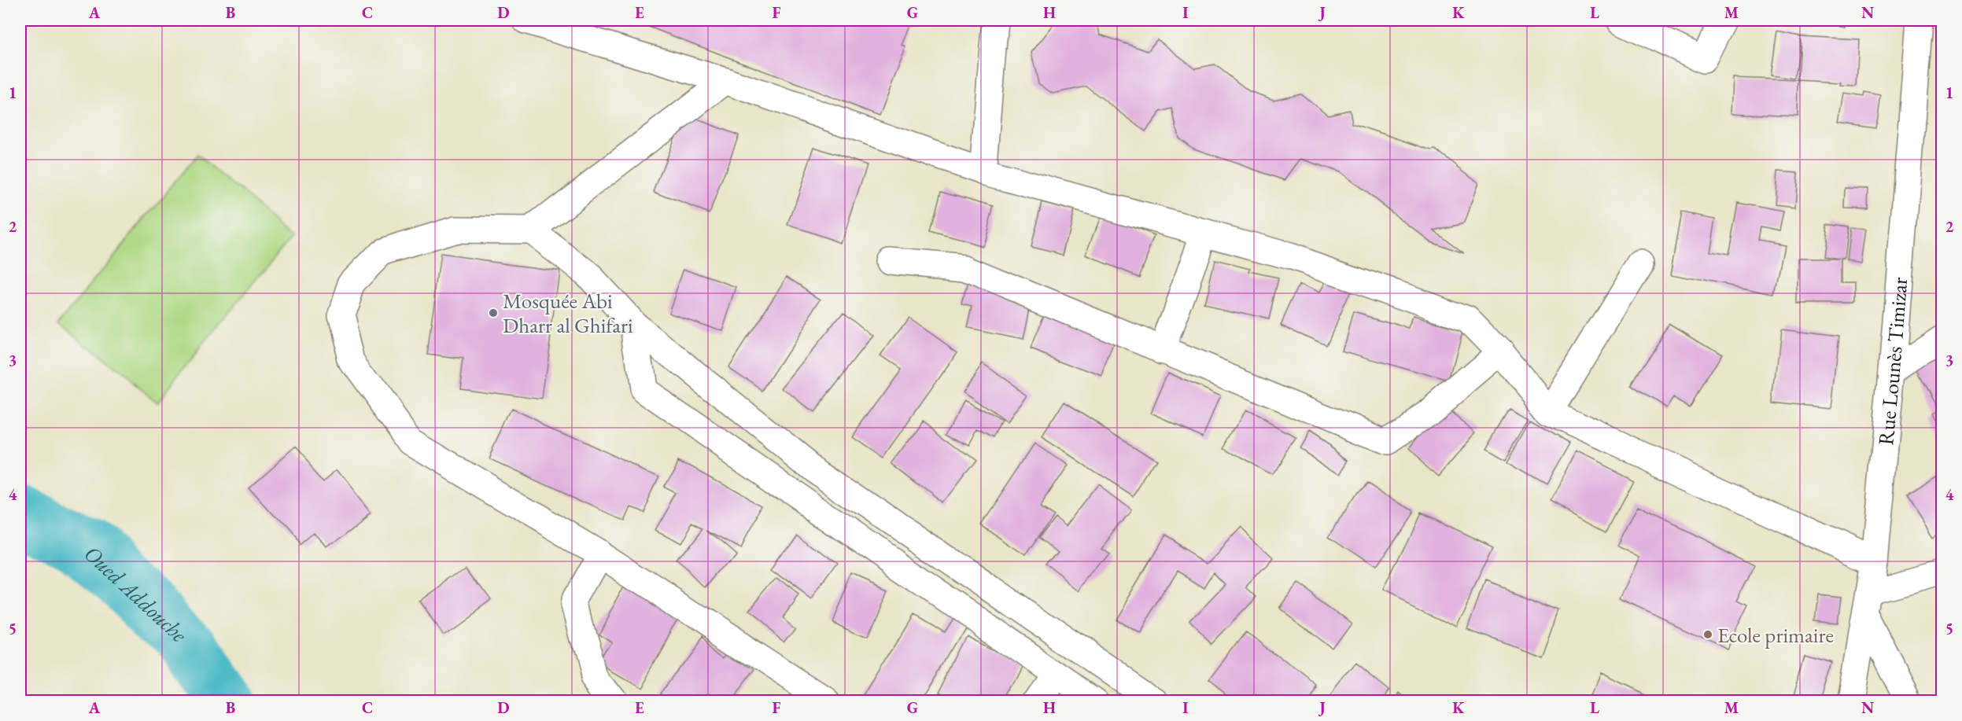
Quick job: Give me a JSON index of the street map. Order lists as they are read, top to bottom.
{
  "streets": {
    "street": ["Rue Lounès Timizar"]
  },
  "water": ["Oued Addouche"],
  "places": ["Mosquée Abi Dharr al Ghifari", "Ecole primaire"],
  "grid": {
    "columns": [
      "A",
      "B",
      "C",
      "D",
      "E",
      "F",
      "G",
      "H",
      "I",
      "J",
      "K",
      "L",
      "M",
      "N"
    ],
    "rows": [
      "1",
      "2",
      "3",
      "4",
      "5"
    ]
  }
}
